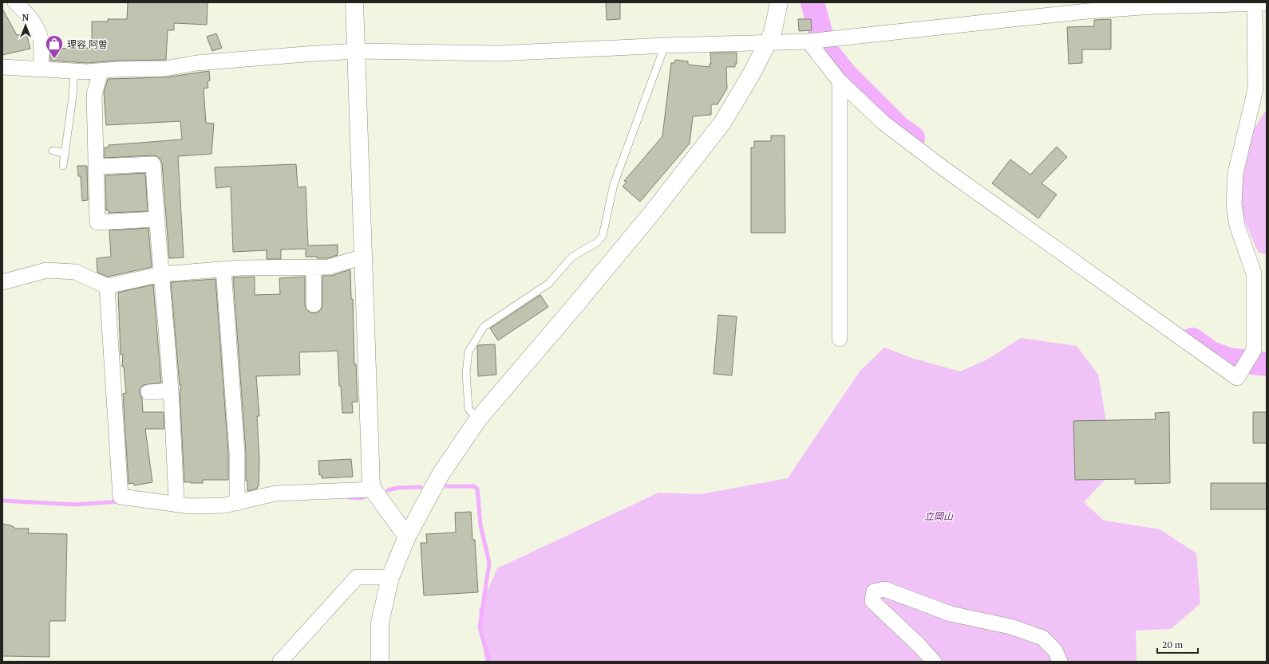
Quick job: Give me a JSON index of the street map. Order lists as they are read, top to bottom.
{
  "parks": ["立岡山"],
  "places": {
    "shop": ["理容 阿曽"]
  },
  "scale_bar": "20 m",
  "north": "top"
}
